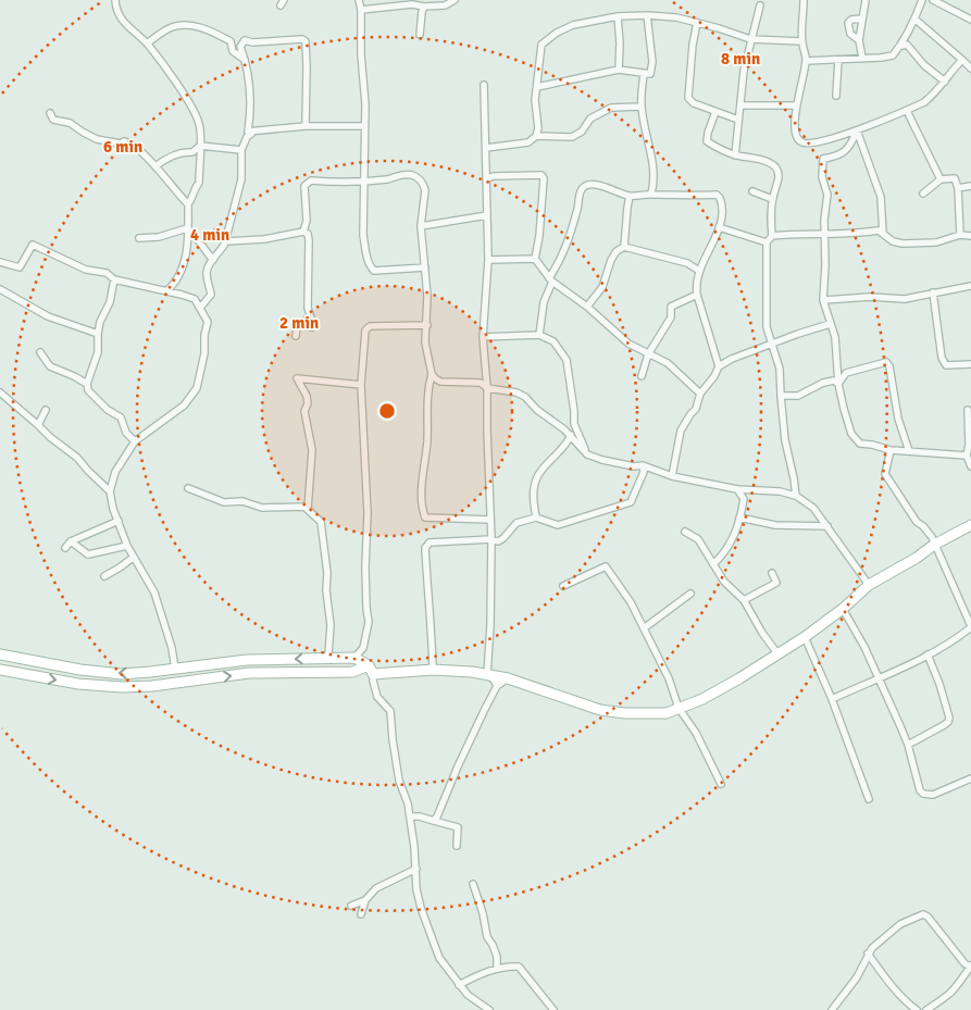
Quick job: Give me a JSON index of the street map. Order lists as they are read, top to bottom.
{
  "rings": [
    "8 min",
    "6 min",
    "4 min",
    "2 min"
  ]
}
